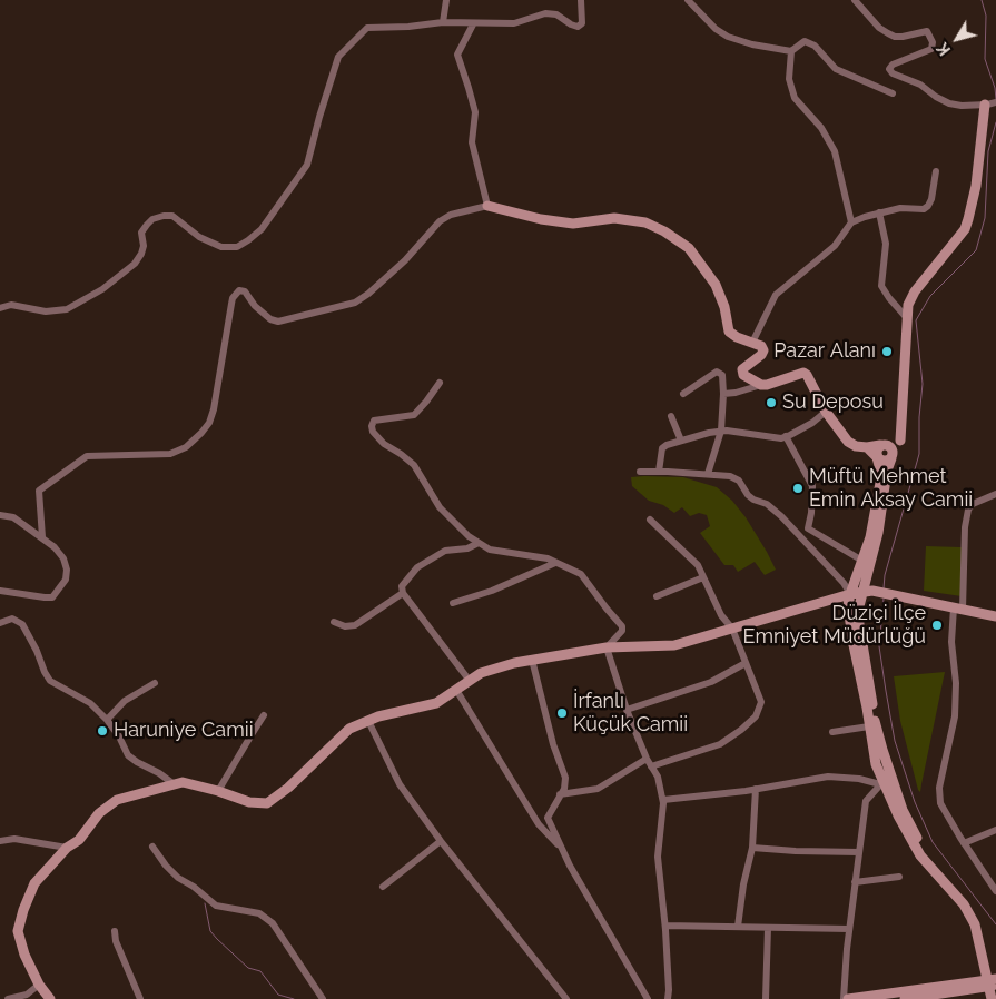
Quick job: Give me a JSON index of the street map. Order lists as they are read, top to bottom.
{
  "places": [
    "Pazar Alanı",
    "Su Deposu",
    "Müftü Mehmet Emin Aksay Camii",
    "Düziçi İlçe Emniyet Müdürlüğü",
    "İrfanlı Küçük Camii",
    "Haruniye Camii"
  ],
  "north": "bottom left"
}
